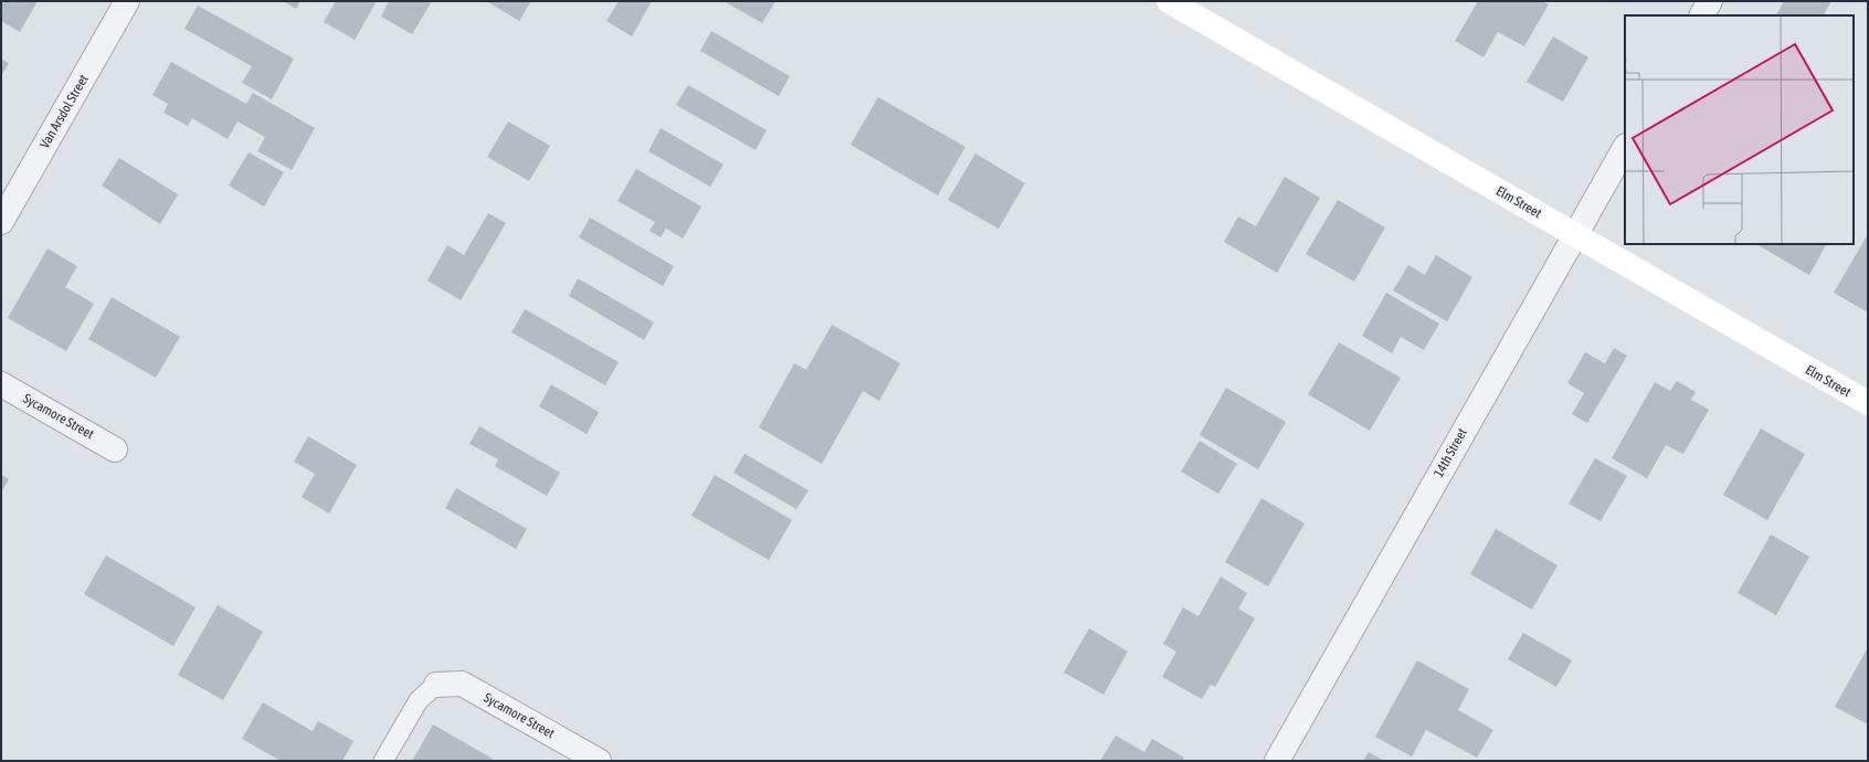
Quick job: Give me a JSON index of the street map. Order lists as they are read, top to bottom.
{
  "streets": {
    "main road": ["Elm Street"],
    "street": ["Van Arsdol Street", "Sycamore Street", "14th Street"]
  },
  "crossings": [
    ["Elm Street", "14th Street"]
  ]
}
